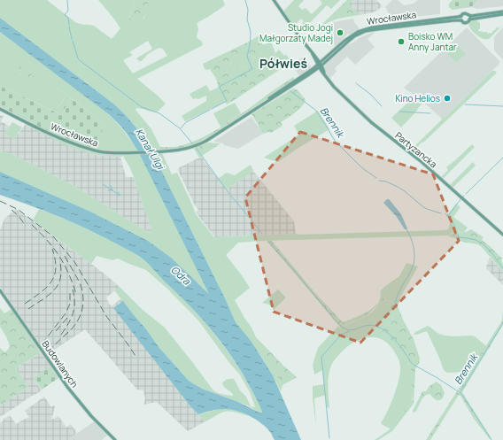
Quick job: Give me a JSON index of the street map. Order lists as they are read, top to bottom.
{
  "streets": {
    "main road": ["Wrocławska", "Partyzancka", "Budowlanych"]
  },
  "crossings": [
    ["Wrocławska", "Partyzancka"]
  ],
  "districts": ["Półwieś"],
  "water": ["Brennik", "Kanał Ulgi", "Odra"],
  "places": ["Studio Jogi Małgorzaty Madej", "Boisko WM Anny Jantar", "Kino Helios"]
}
